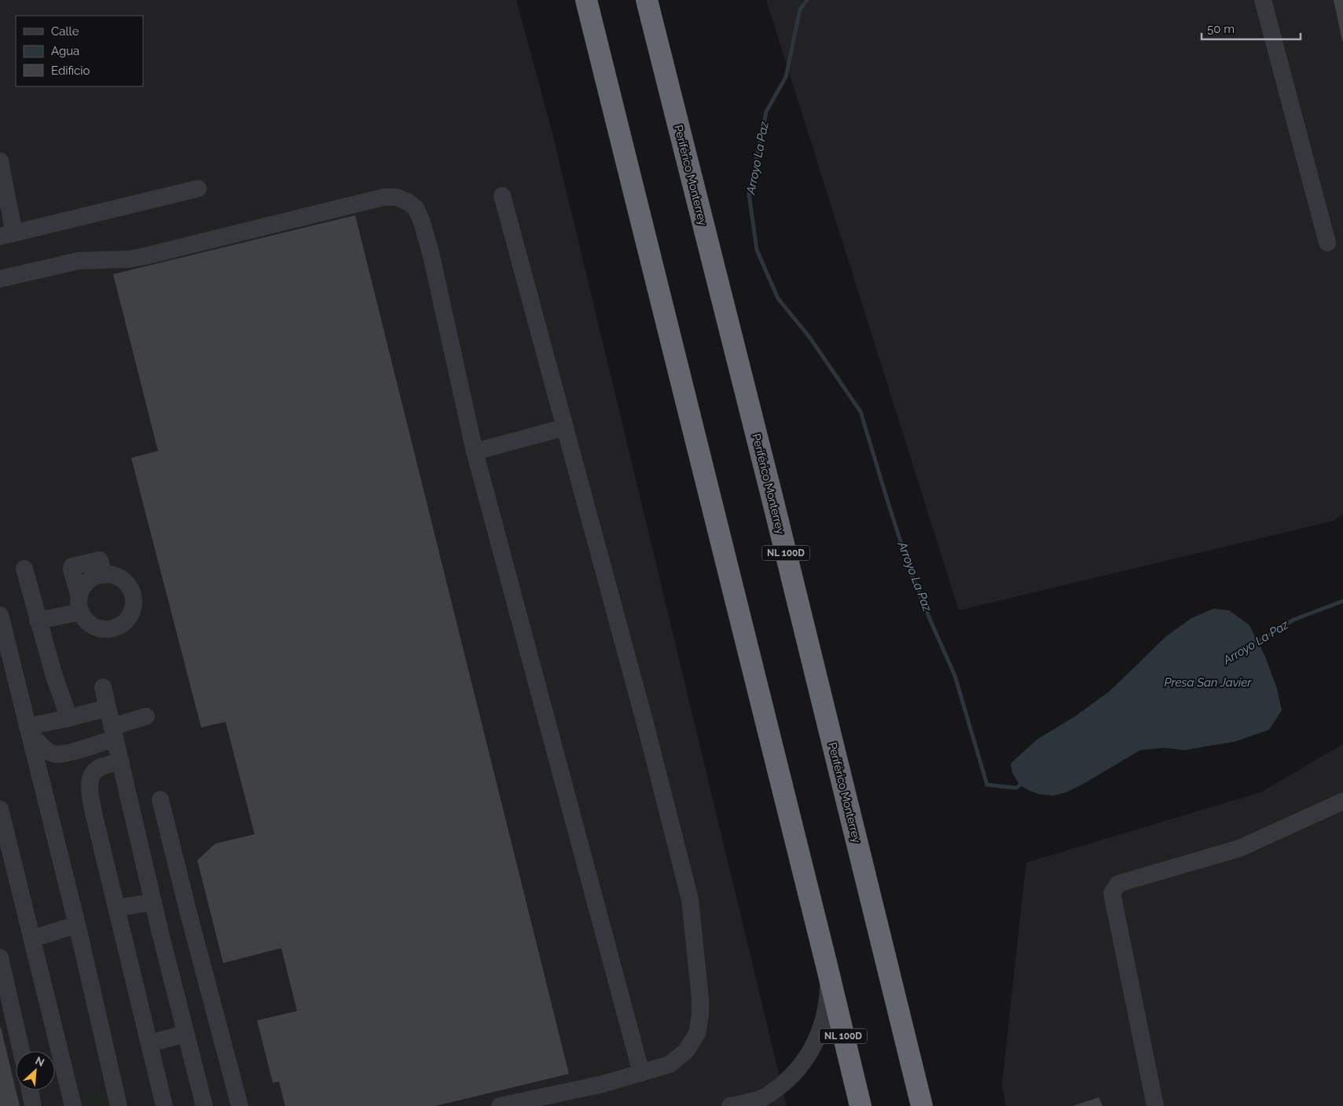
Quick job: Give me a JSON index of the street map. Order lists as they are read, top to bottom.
{
  "streets": {
    "highway": ["Periférico Monterrey", "NL 100D"]
  },
  "water": ["Arroyo La Paz", "Presa San Javier"],
  "legend": ["Calle", "Agua", "Edificio"],
  "scale_bar": "50 m",
  "north": "top right"
}
